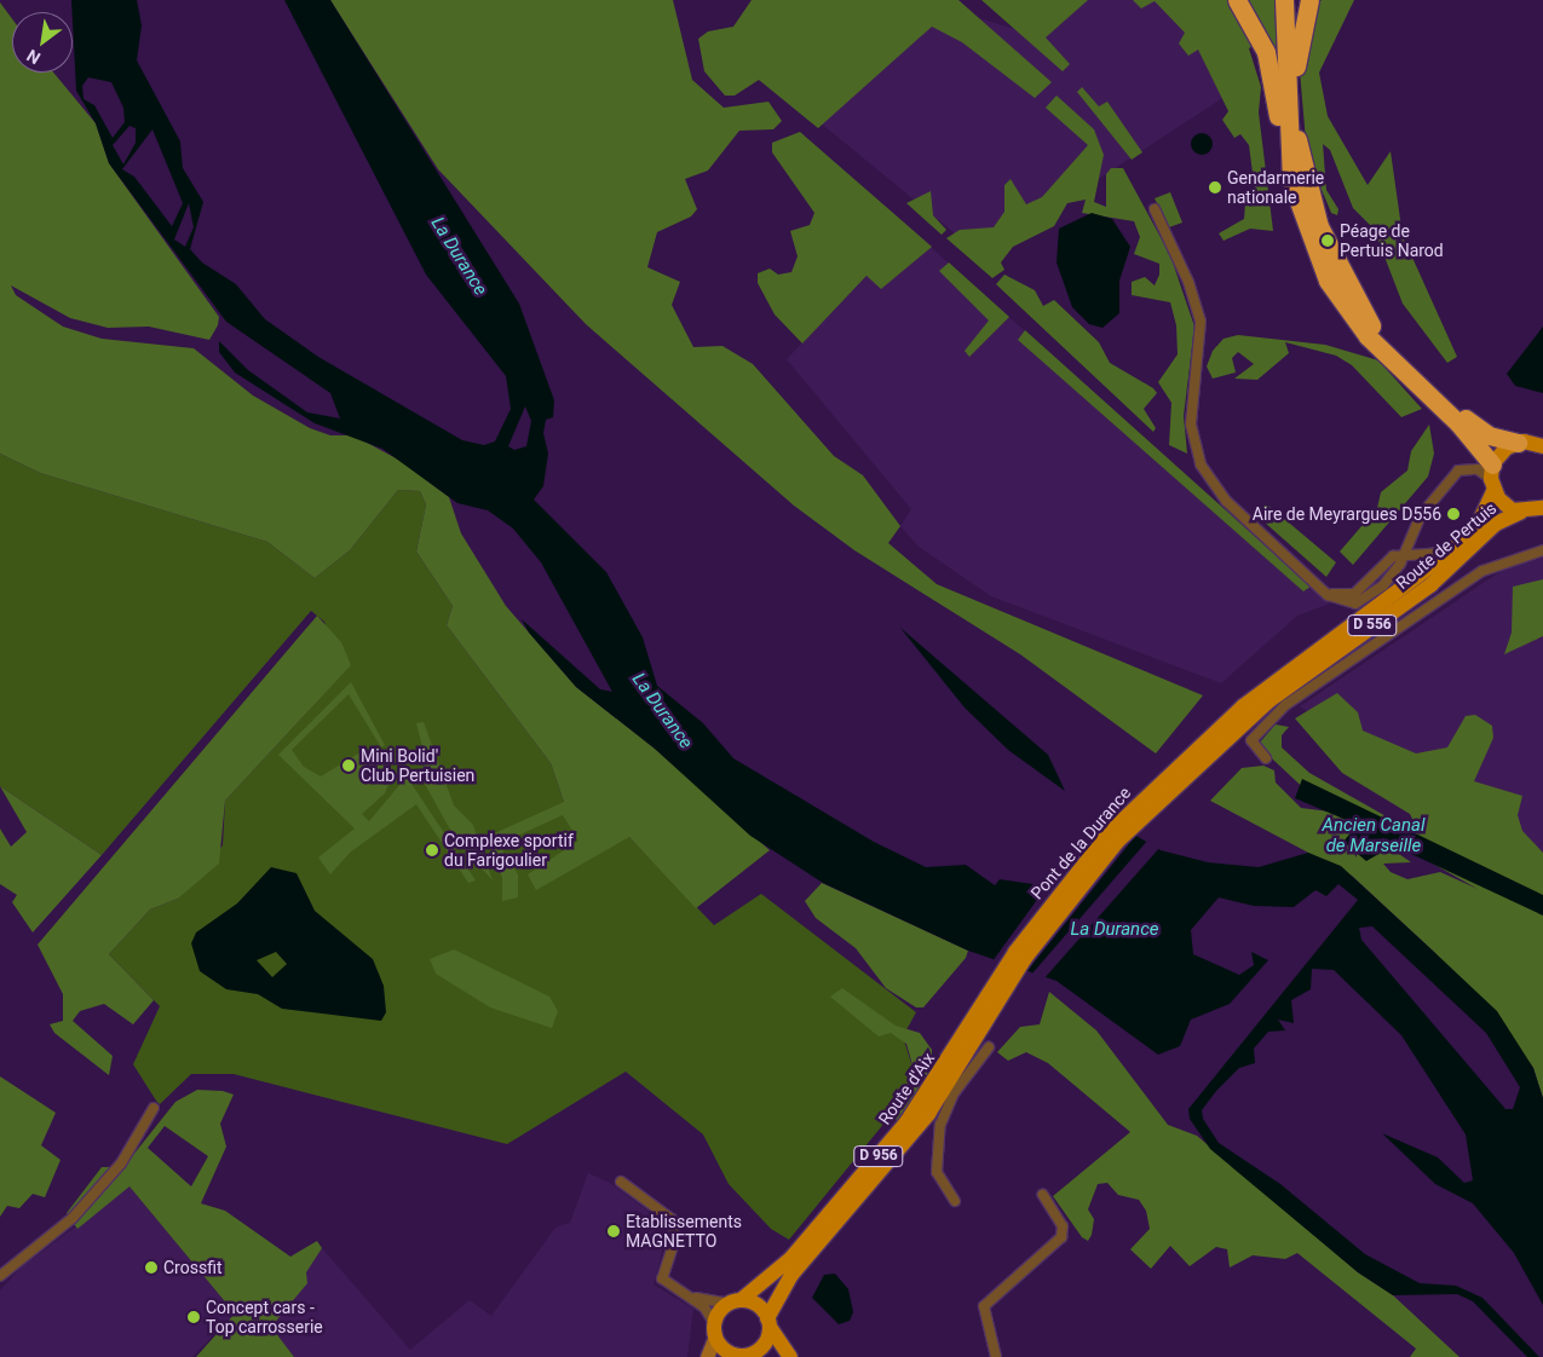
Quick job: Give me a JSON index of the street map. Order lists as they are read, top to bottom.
{
  "streets": {
    "main road": [
      "Route de Pertuis",
      "D 556",
      "Pont de la Durance",
      "Route d'Aix",
      "D 956"
    ]
  },
  "crossings": [
    ["Route de Pertuis", "Pont de la Durance"],
    ["Pont de la Durance", "Route d'Aix"]
  ],
  "water": ["La Durance", "Ancien Canal de Marseille"],
  "places": [
    "Gendarmerie nationale",
    "Péage de Pertuis Narod",
    "Aire de Meyrargues D556",
    "Mini Bolid' Club Pertuisien",
    "Complexe sportif du Farigoulier",
    "Etablissements MAGNETTO",
    "Crossfit",
    "Concept cars - Top carrosserie"
  ],
  "north": "bottom left"
}
